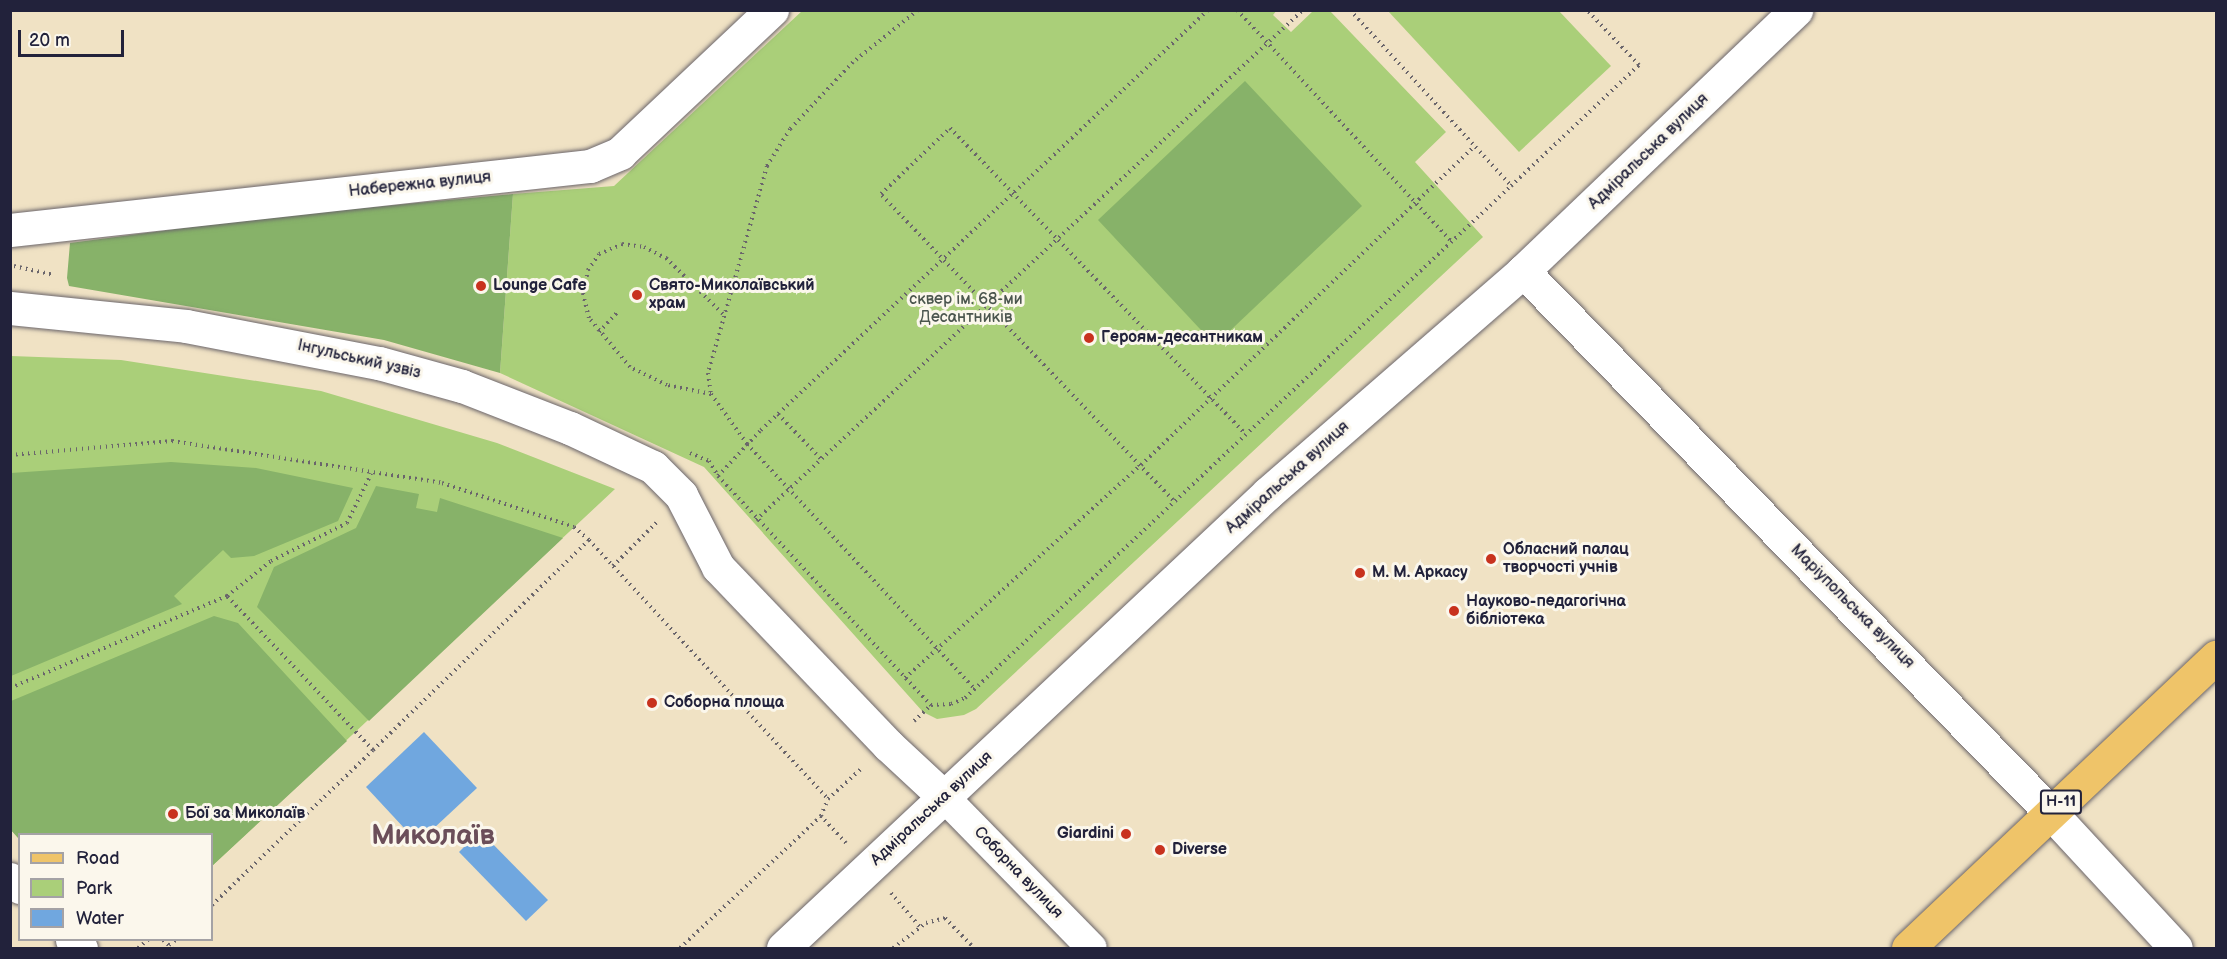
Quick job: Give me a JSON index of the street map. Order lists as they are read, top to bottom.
{
  "streets": {
    "main road": ["Н-11"],
    "street": [
      "Адміральська вулиця",
      "Набережна вулиця",
      "Інгульський узвіз",
      "Маріупольська вулиця",
      "Соборна вулиця"
    ]
  },
  "crossings": [
    ["Адміральська вулиця", "Маріупольська вулиця"],
    ["Адміральська вулиця", "Соборна вулиця"],
    ["Маріупольська вулиця", "Н-11"]
  ],
  "districts": ["Миколаїв"],
  "parks": ["сквер ім. 68-ми Десантників"],
  "places": [
    "Lounge Cafe",
    "Свято-Миколаївський храм",
    "Героям-десантникам",
    "Обласний палац творчості учнів",
    "М. М. Аркасу",
    "Науково-педагогічна бібліотека",
    "Соборна площа",
    "Бої за Миколаїв",
    "Giardini",
    "Diverse"
  ],
  "legend": ["Road", "Park", "Water"],
  "scale_bar": "20 m"
}
